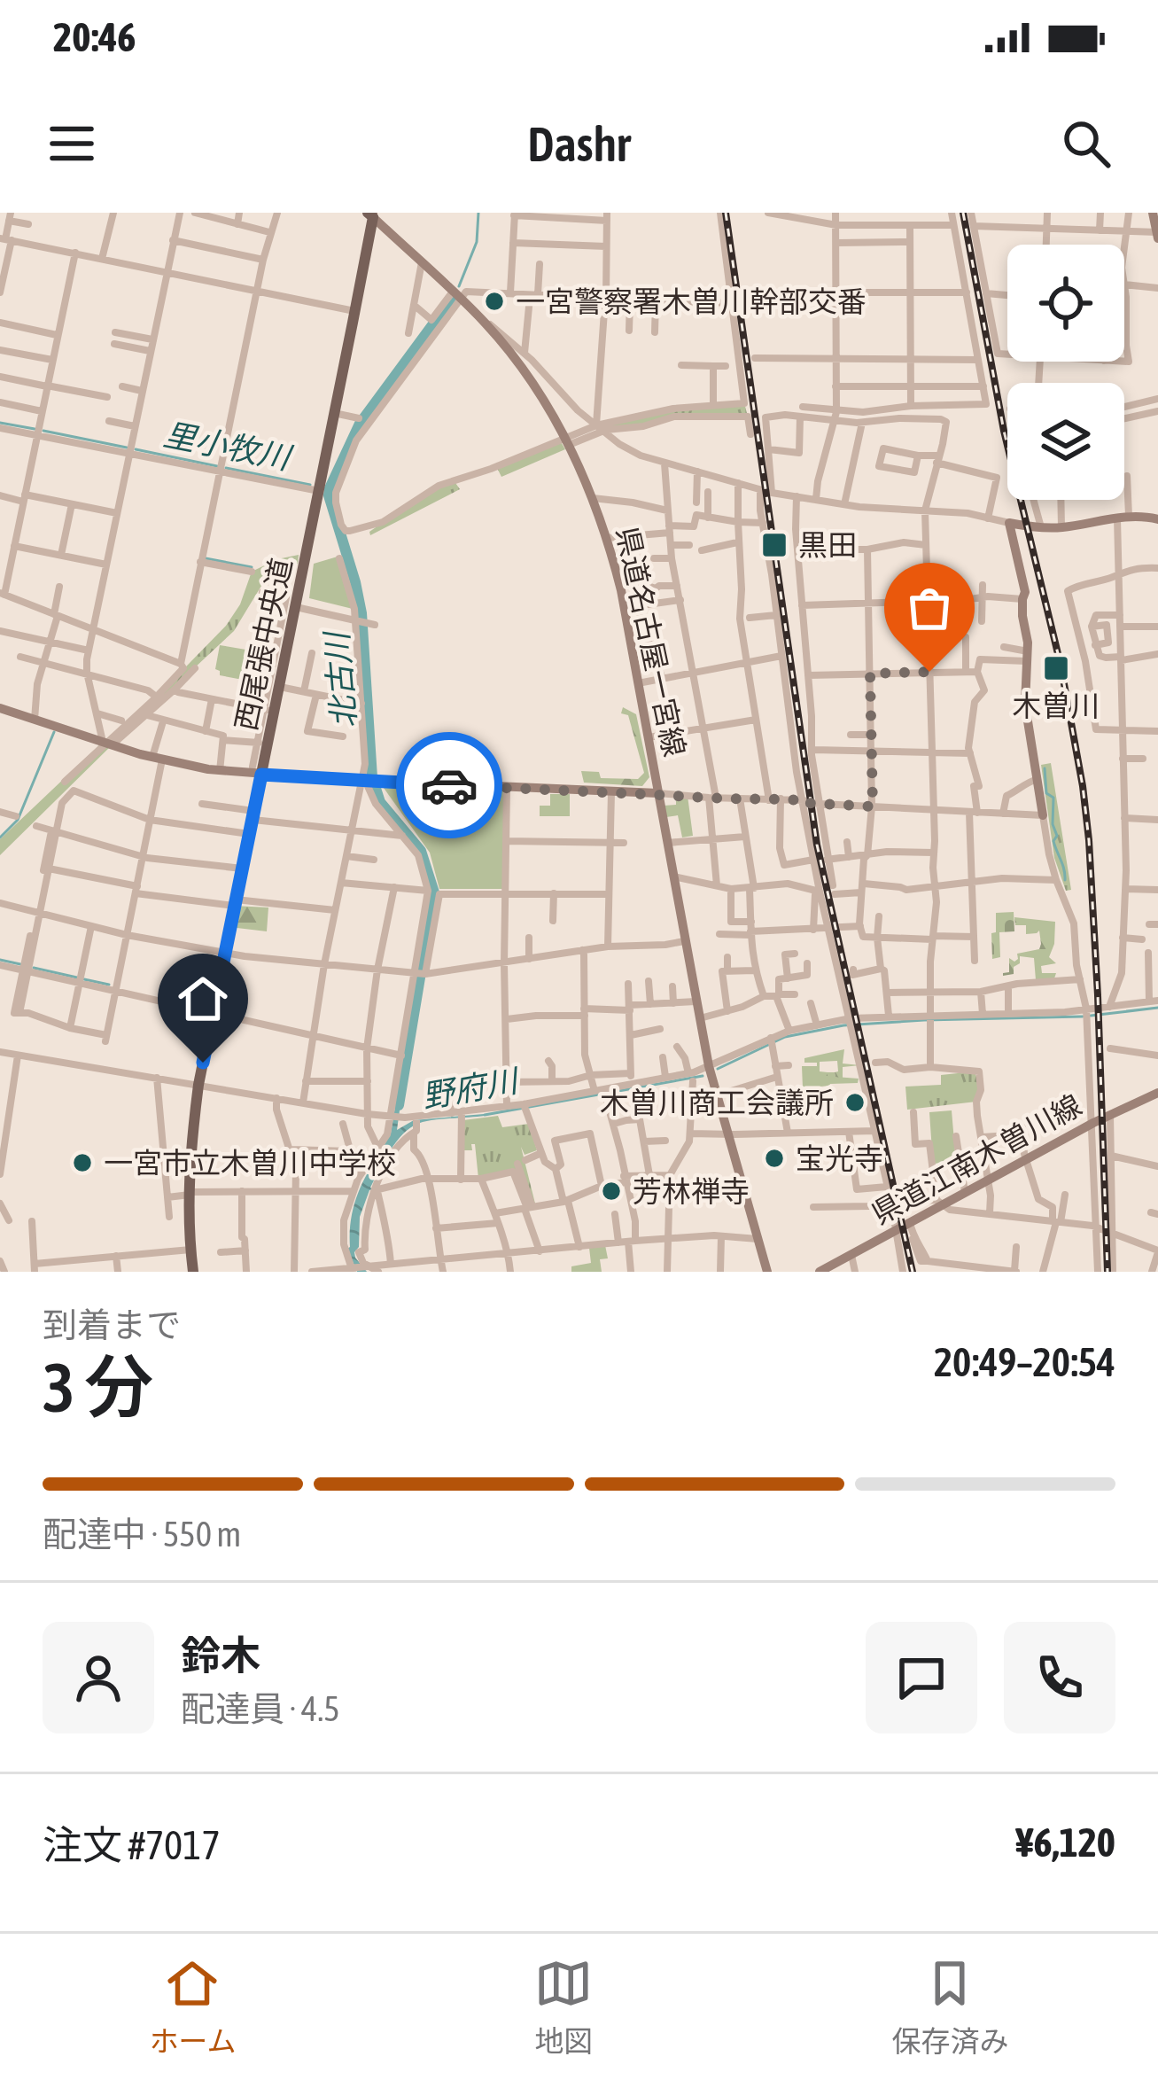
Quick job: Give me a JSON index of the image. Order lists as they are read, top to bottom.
{
  "streets": {
    "main road": ["県道名古屋一宮線", "西尾張中央道", "県道江南木曽川線"]
  },
  "crossings": [
    ["県道名古屋一宮線", "西尾張中央道"]
  ],
  "water": ["里小牧川", "北古川", "野府川"],
  "places": {
    "other": [
      "一宮警察署木曽川幹部交番",
      "木曽川商工会議所",
      "宝光寺",
      "一宮市立木曽川中学校",
      "芳林禅寺"
    ],
    "transit": ["黒田", "木曽川"]
  },
  "page": {
    "status": "20:46",
    "header": "Dashr",
    "heading": ["3 分", "到着まで", "20:49–20:54"],
    "panel": [
      "鈴木",
      "配達員 · 4.5",
      "注文 #7017",
      "¥6,120"
    ],
    "bar": "配達中 · 550 m",
    "tabs": ["ホーム", "地図", "保存済み"]
  }
}
